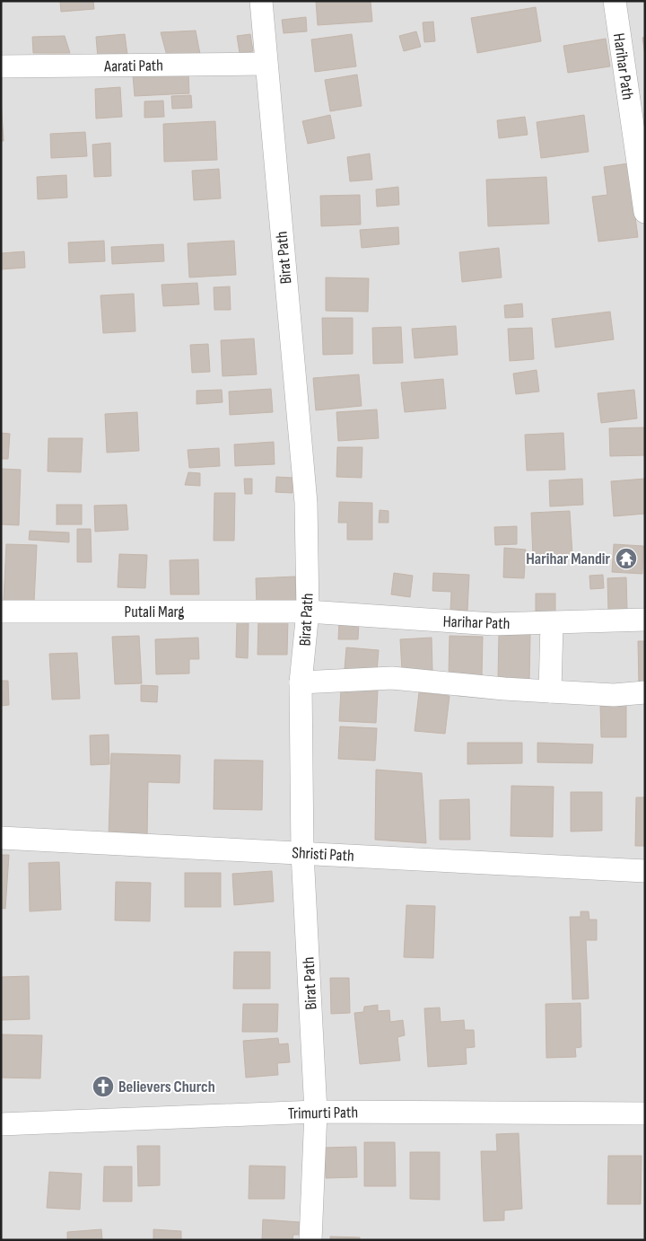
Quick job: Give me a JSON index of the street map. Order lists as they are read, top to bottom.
{
  "streets": {
    "street": [
      "Aarati Path",
      "Harihar Path",
      "Birat Path",
      "Putali Marg",
      "Shristi Path",
      "Trimurti Path"
    ]
  },
  "crossings": [
    ["Aarati Path", "Birat Path"],
    ["Harihar Path", "Birat Path"],
    ["Harihar Path", "Putali Marg"],
    ["Birat Path", "Putali Marg"],
    ["Birat Path", "Shristi Path"],
    ["Birat Path", "Trimurti Path"]
  ],
  "places": {
    "temple": ["Harihar Mandir"],
    "church": ["Believers Church"]
  }
}
